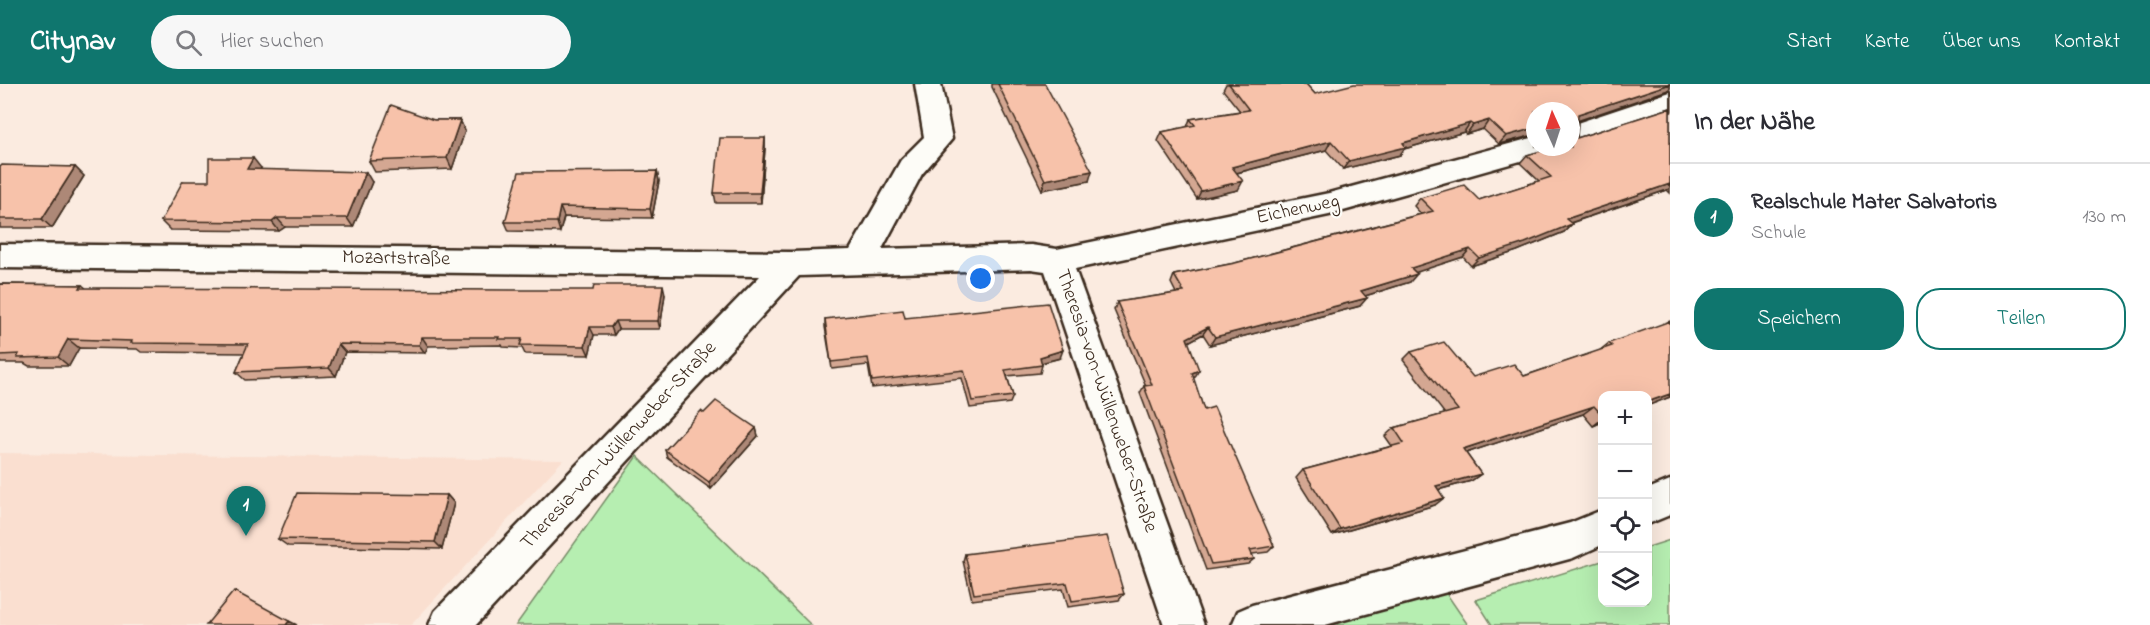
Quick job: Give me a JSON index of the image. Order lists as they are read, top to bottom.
{
  "streets": {
    "street": ["Eichenweg", "Mozartstraße", "Theresia-von-Wüllenweber-Straße"]
  },
  "crossings": [
    ["Eichenweg", "Theresia-von-Wüllenweber-Straße"],
    ["Mozartstraße", "Theresia-von-Wüllenweber-Straße"]
  ],
  "north": "top",
  "page": {
    "header": "Citynav",
    "search": "Hier suchen",
    "nav": [
      "Start",
      "Karte",
      "Über uns",
      "Kontakt"
    ],
    "heading": "In der Nähe",
    "list": [
      {
        "mark": "1",
        "name": "Realschule Mater Salvatoris",
        "note": "Schule",
        "value": "130 m"
      }
    ],
    "buttons": ["Speichern", "Teilen"],
    "map_buttons": ["+", "−"],
    "pins": "1"
  }
}
